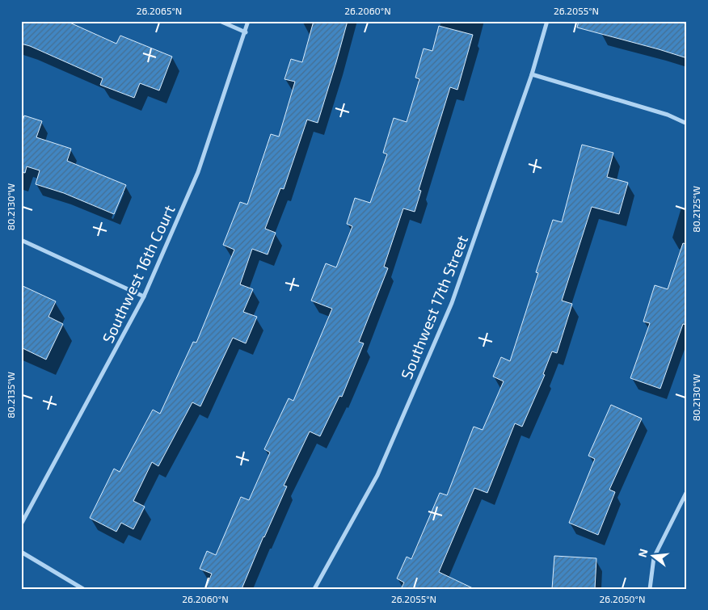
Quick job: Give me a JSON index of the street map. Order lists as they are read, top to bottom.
{
  "streets": {
    "street": ["Southwest 16th Court", "Southwest 17th Street"]
  },
  "north": "left",
  "coordinates": [
    "26.2065°N",
    "26.2060°N",
    "26.2055°N",
    "80.2130°W",
    "80.2125°W",
    "80.2135°W",
    "26.2050°N"
  ]
}
